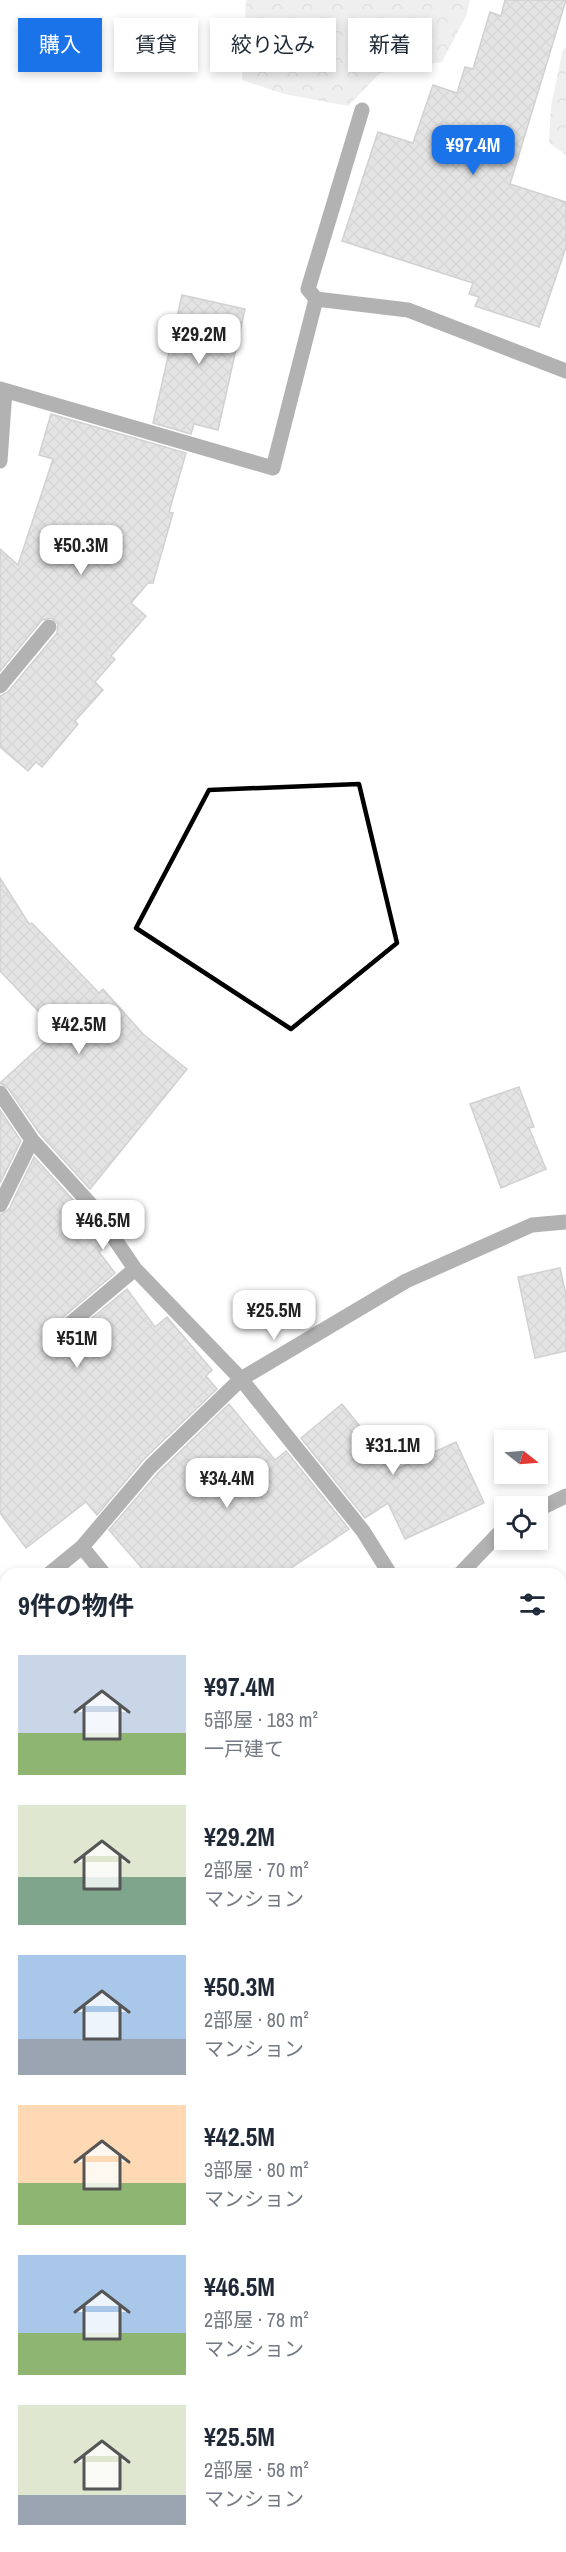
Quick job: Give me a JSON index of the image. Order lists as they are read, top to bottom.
{
  "north": "right",
  "page": {
    "chip": [
      "購入",
      "賃貸",
      "絞り込み",
      "新着"
    ],
    "price": [
      "¥97.4M",
      "¥29.2M",
      "¥50.3M",
      "¥42.5M",
      "¥46.5M",
      "¥25.5M",
      "¥51M",
      "¥31.1M",
      "¥34.4M"
    ],
    "heading": "9件の物件",
    "list": [
      {
        "name": "¥97.4M",
        "note": "5部屋 · 183 m² · 一戸建て"
      },
      {
        "name": "¥29.2M",
        "note": "2部屋 · 70 m² · マンション"
      },
      {
        "name": "¥50.3M",
        "note": "2部屋 · 80 m² · マンション"
      },
      {
        "name": "¥42.5M",
        "note": "3部屋 · 80 m² · マンション"
      },
      {
        "name": "¥46.5M",
        "note": "2部屋 · 78 m² · マンション"
      },
      {
        "name": "¥25.5M",
        "note": "2部屋 · 58 m² · マンション"
      }
    ]
  }
}
